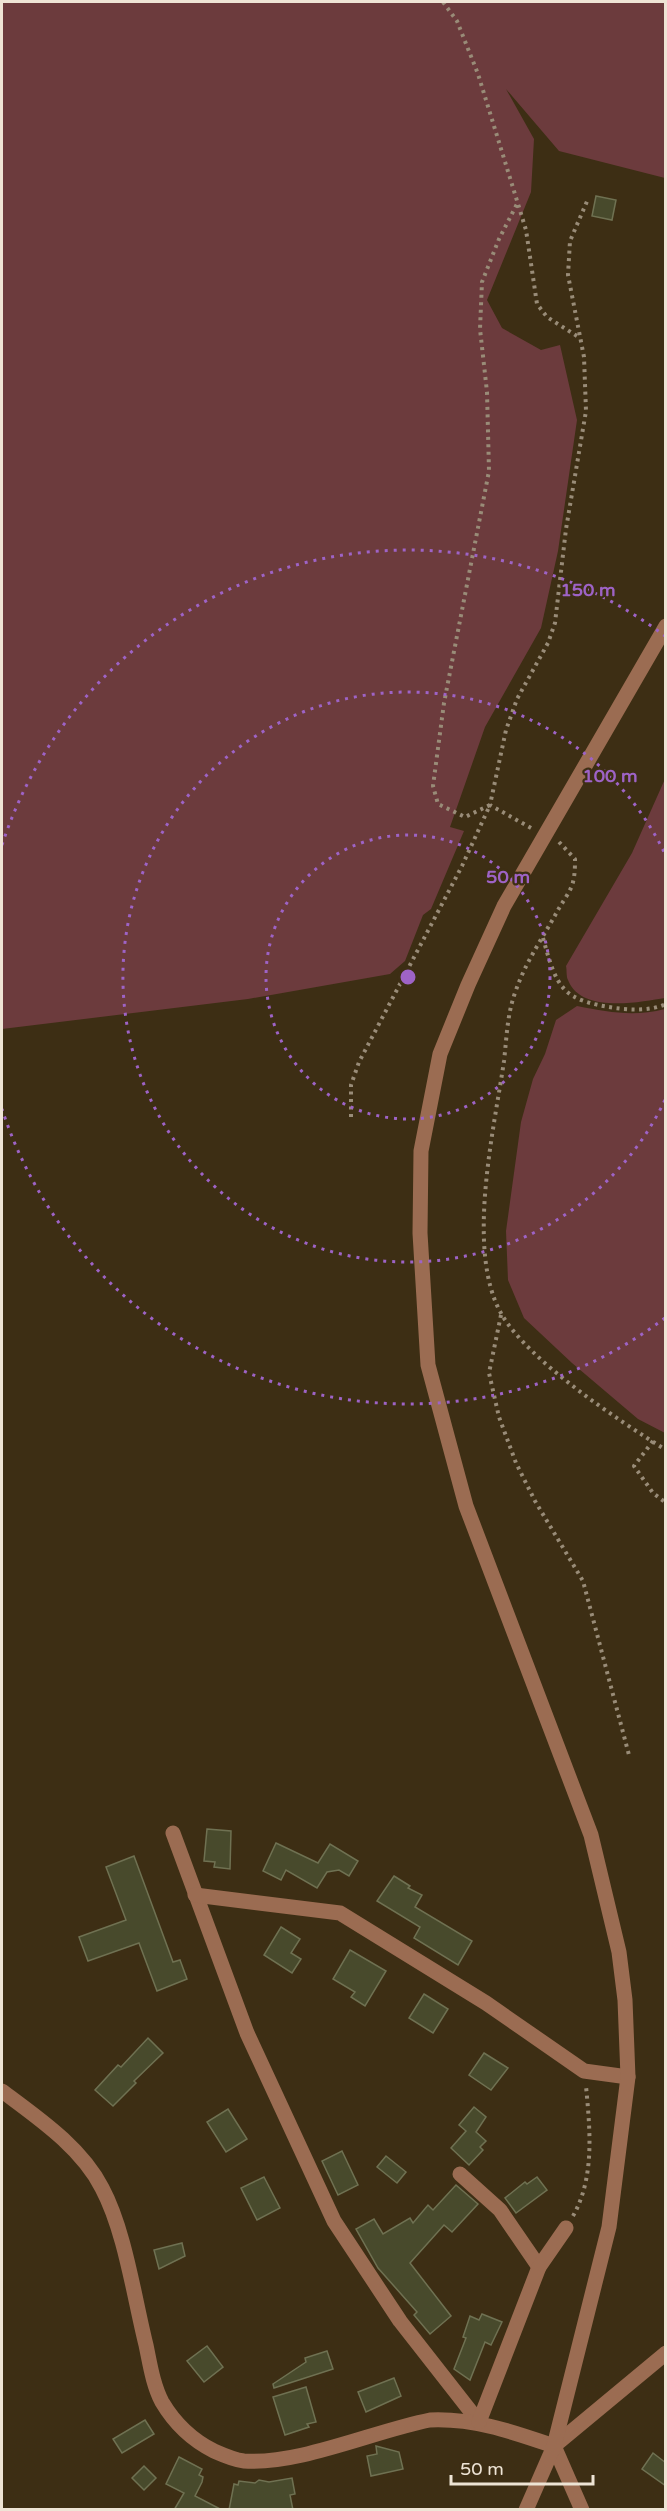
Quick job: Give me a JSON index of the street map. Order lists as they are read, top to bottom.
{
  "scale_bar": "50 m",
  "rings": ["150 m", "100 m", "50 m"]
}
